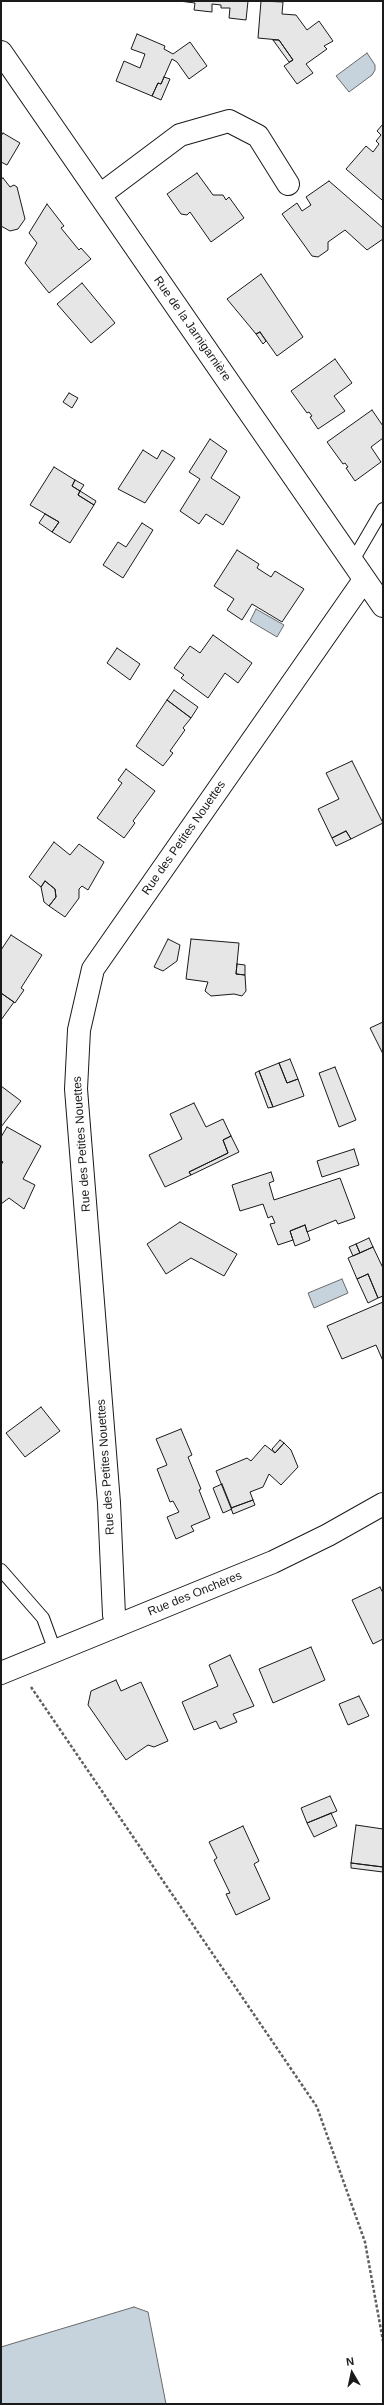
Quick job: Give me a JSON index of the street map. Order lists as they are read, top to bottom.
{
  "streets": {
    "street": ["Rue de la Jarnigarnière", "Rue des Petites Nouettes", "Rue des Onchères"]
  },
  "crossings": [
    ["Rue de la Jarnigarnière", "Rue des Petites Nouettes"],
    ["Rue des Petites Nouettes", "Rue des Onchères"]
  ],
  "north": "top"
}
